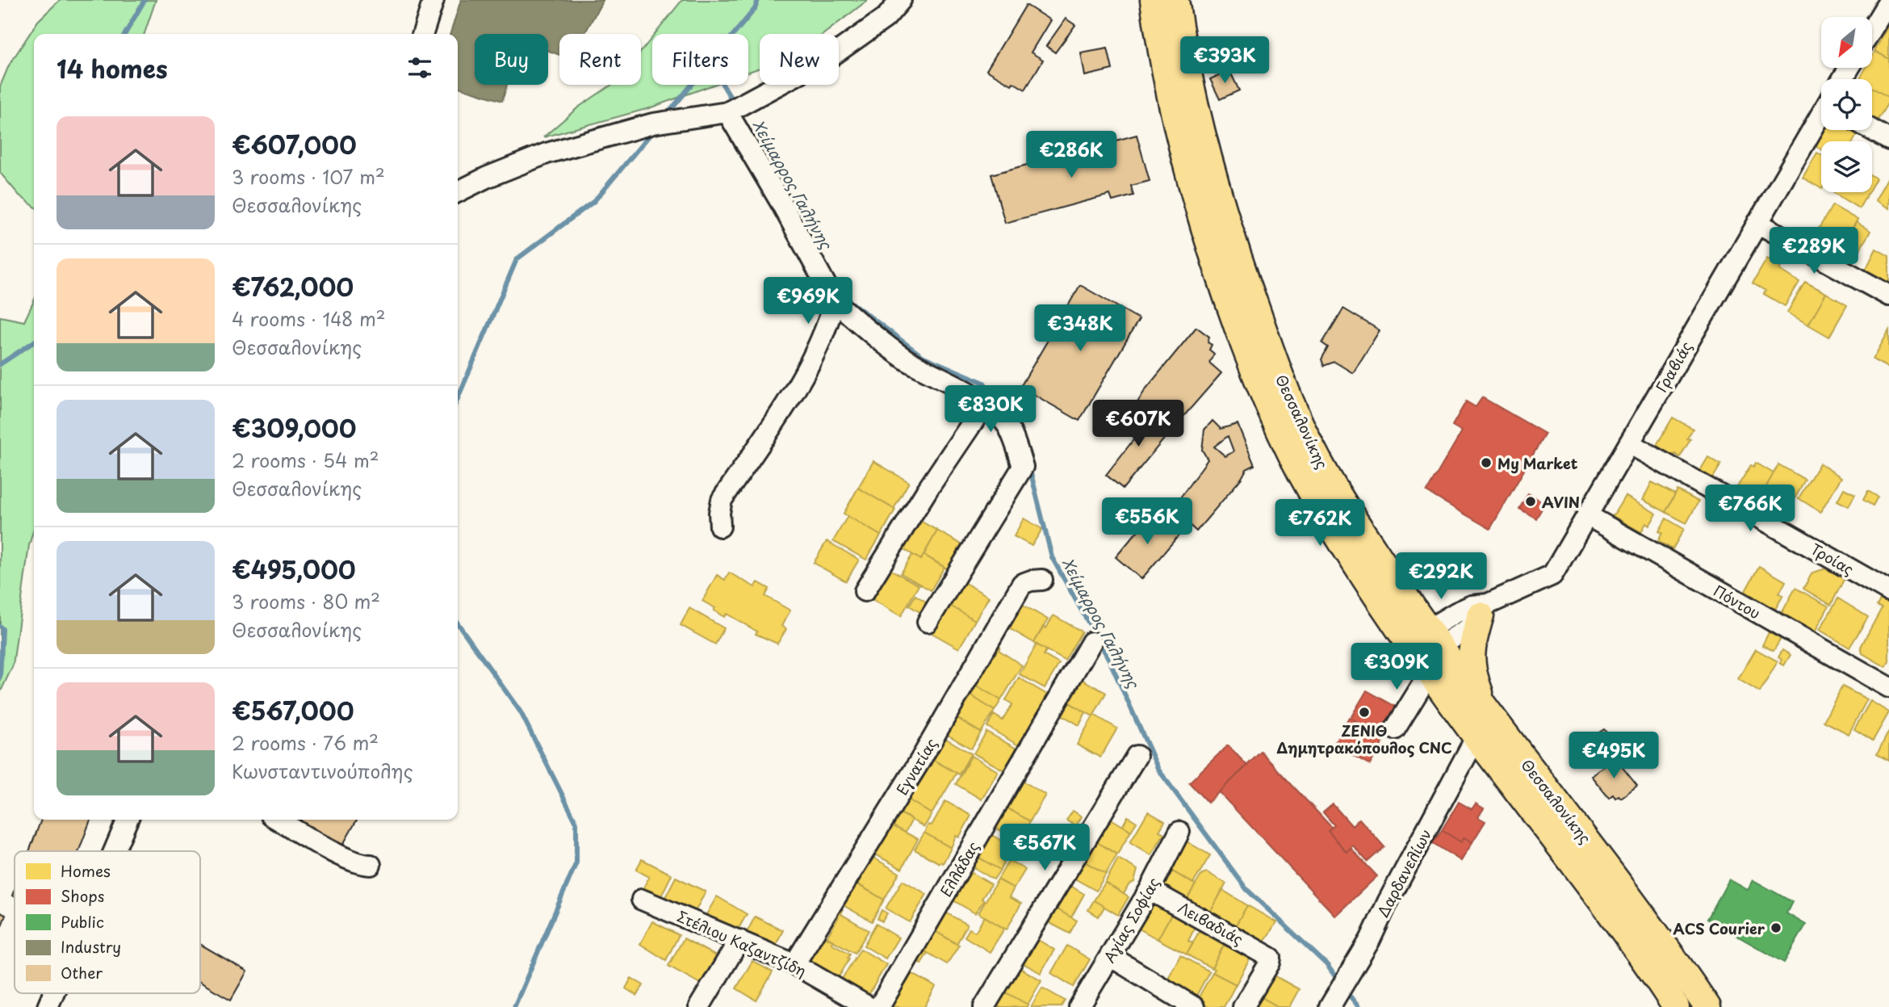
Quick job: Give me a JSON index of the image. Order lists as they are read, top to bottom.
{
  "streets": {
    "main road": ["Θεσσαλονίκης"],
    "street": [
      "Γραβιάς",
      "Τροίας",
      "Πόντου",
      "Εγνατίας",
      "Ελλάδας",
      "Δαρδανελίων",
      "Αγίας Σοφίας",
      "Λειβαδιάς",
      "Στέλιου Καζαντζίδη"
    ]
  },
  "crossings": [
    ["Γραβιάς", "Θεσσαλονίκης"],
    ["Γραβιάς", "Τροίας"],
    ["Γραβιάς", "Πόντου"],
    ["Θεσσαλονίκης", "Δαρδανελίων"],
    ["Εγνατίας", "Στέλιου Καζαντζίδη"],
    ["Αγίας Σοφίας", "Λειβαδιάς"]
  ],
  "water": ["Χείμαρρος Γαλήνης"],
  "places": [
    "My Market",
    "AVIN",
    "ΖΕΝΙΘ Δημητρακόπουλος CNC",
    "ACS Courier"
  ],
  "legend": [
    "Homes",
    "Shops",
    "Public",
    "Industry",
    "Other"
  ],
  "north": "bottom left",
  "page": {
    "chip": [
      "Buy",
      "Rent",
      "Filters",
      "New"
    ],
    "heading": "14 homes",
    "price": [
      "€393K",
      "€286K",
      "€289K",
      "€969K",
      "€348K",
      "€830K",
      "€607K",
      "€766K",
      "€556K",
      "€762K",
      "€292K",
      "€309K",
      "€495K",
      "€567K"
    ],
    "list": [
      {
        "name": "€607,000",
        "note": "3 rooms · 107 m² · Θεσσαλονίκης"
      },
      {
        "name": "€762,000",
        "note": "4 rooms · 148 m² · Θεσσαλονίκης"
      },
      {
        "name": "€309,000",
        "note": "2 rooms · 54 m² · Θεσσαλονίκης"
      },
      {
        "name": "€495,000",
        "note": "3 rooms · 80 m² · Θεσσαλονίκης"
      },
      {
        "name": "€567,000",
        "note": "2 rooms · 76 m² · Κωνσταντινούπολης"
      }
    ]
  }
}
